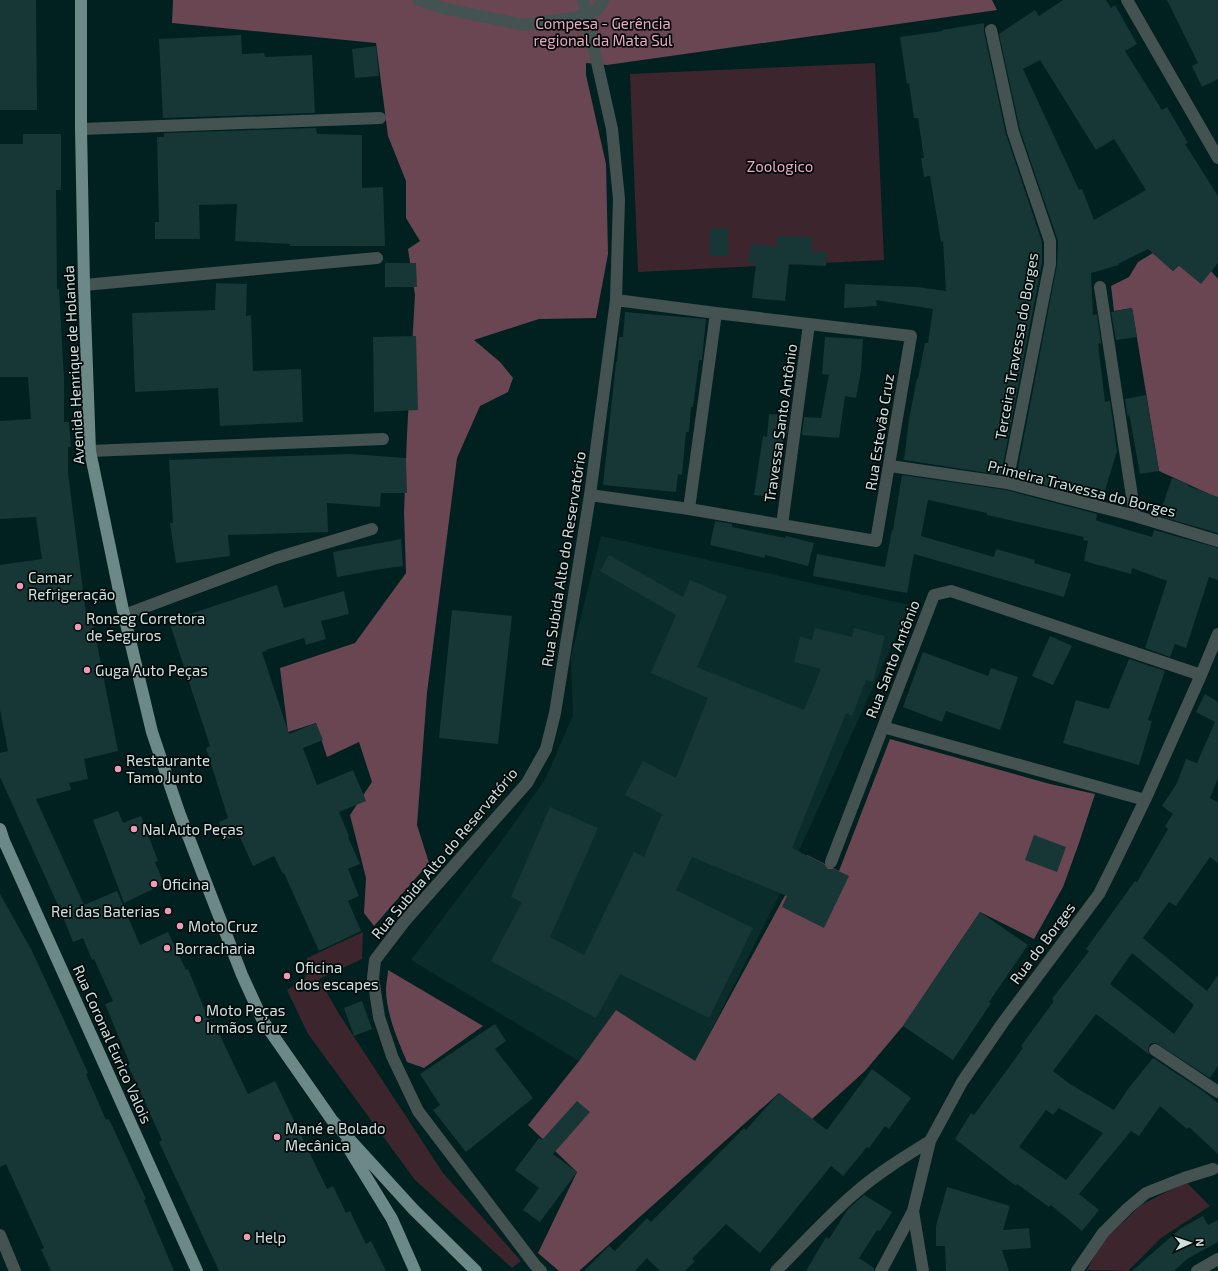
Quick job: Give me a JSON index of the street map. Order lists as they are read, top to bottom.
{
  "streets": {
    "main road": ["Avenida Henrique de Holanda", "Rua Coronal Eurico Valois"],
    "street": [
      "Terceira Travessa do Borges",
      "Travessa Santo Antônio",
      "Rua Estevão Cruz",
      "Primeira Travessa do Borges",
      "Rua Subida Alto do Reservatório",
      "Rua Santo Antônio",
      "Rua do Borges"
    ]
  },
  "crossings": [
    ["Terceira Travessa do Borges", "Primeira Travessa do Borges"],
    ["Travessa Santo Antônio", "Rua Estevão Cruz"],
    ["Rua Estevão Cruz", "Primeira Travessa do Borges"],
    ["Rua Estevão Cruz", "Rua Subida Alto do Reservatório"],
    ["Rua Santo Antônio", "Rua do Borges"]
  ],
  "parks": ["Compesa - Gerência regional da Mata Sul", "Zoologico"],
  "places": [
    "Camar Refrigeração",
    "Ronseg Corretora de Seguros",
    "Guga Auto Peças",
    "Restaurante Tamo Junto",
    "Nal Auto Peças",
    "Oficina",
    "Rei das Baterias",
    "Moto Cruz",
    "Borracharia",
    "Oficina dos escapes",
    "Moto Peças Irmãos Cruz",
    "Mané e Bolado Mecânica",
    "Help"
  ],
  "north": "right"
}
